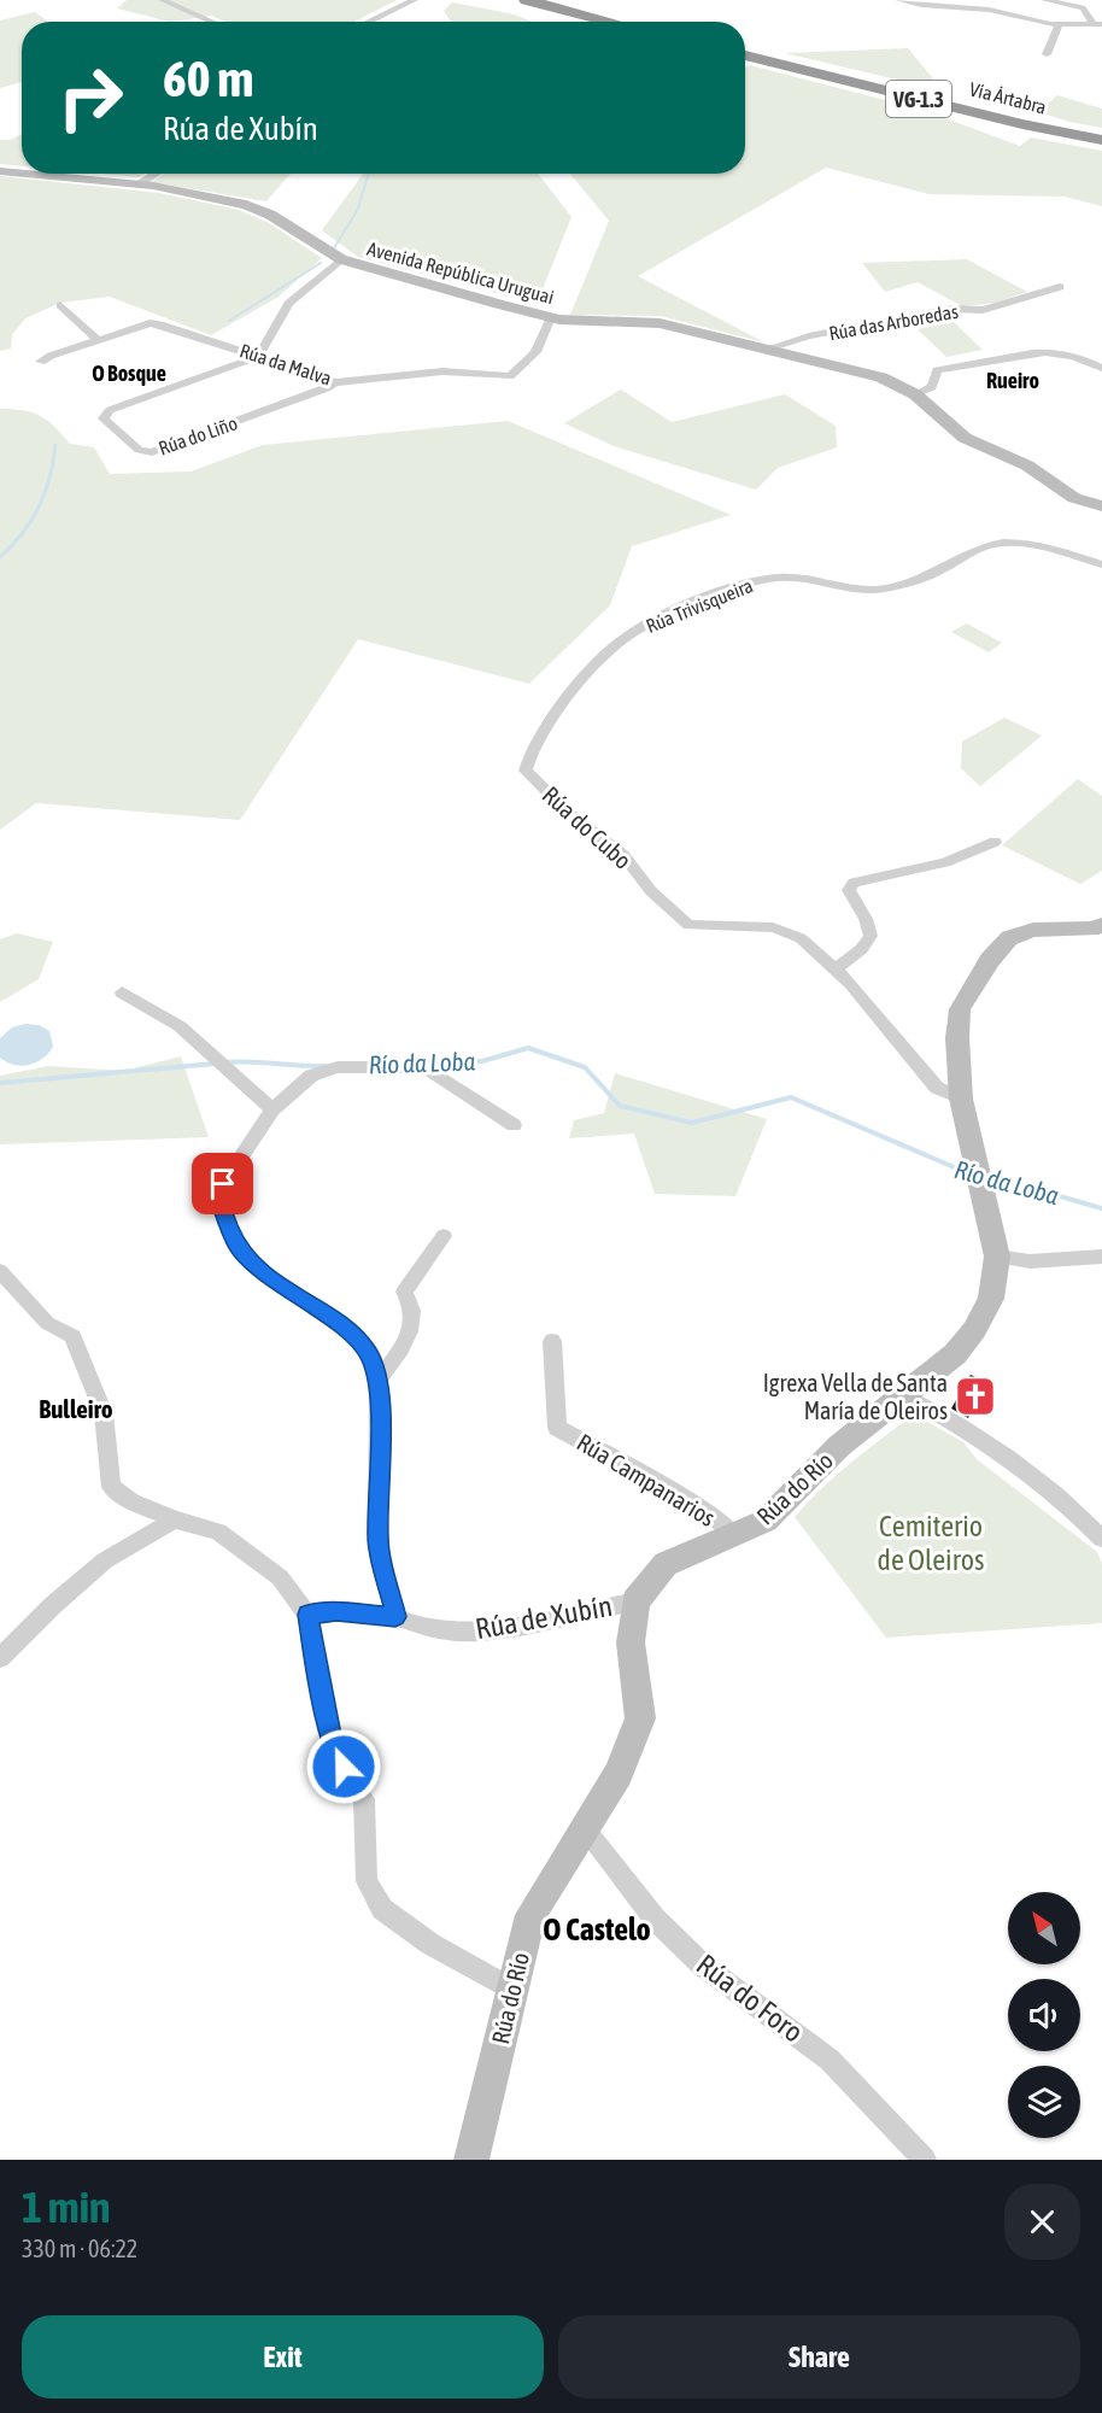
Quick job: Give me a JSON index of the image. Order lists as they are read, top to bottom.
{
  "streets": {
    "highway": ["Vía Ártabra", "VG-1.3"],
    "street": [
      "Avenida República Uruguai",
      "Rúa das Arboredas",
      "Rúa da Malva",
      "Rúa do Liño",
      "Rúa Trivisqueira",
      "Rúa do Cubo",
      "Rúa Campanarios",
      "Rúa do Río",
      "Rúa de Xubín",
      "Rúa do Foro"
    ]
  },
  "crossings": [
    ["Avenida República Uruguai", "Rúa das Arboredas"],
    ["Avenida República Uruguai", "Rúa da Malva"],
    ["Rúa da Malva", "Rúa do Liño"],
    ["Rúa Trivisqueira", "Rúa do Cubo"],
    ["Rúa do Cubo", "Rúa do Río"],
    ["Rúa Campanarios", "Rúa do Río"],
    ["Rúa do Río", "Rúa de Xubín"],
    ["Rúa do Río", "Rúa do Foro"]
  ],
  "districts": [
    "O Bosque",
    "Rueiro",
    "Bulleiro",
    "O Castelo"
  ],
  "water": ["Río da Loba"],
  "parks": ["Cemiterio de Oleiros"],
  "places": {
    "church": ["Igrexa Vella de Santa María de Oleiros"]
  },
  "north": "top left",
  "page": {
    "turn": ["60 m", "Rúa de Xubín"],
    "heading": ["1 min", "330 m · 06:22"],
    "buttons": ["Exit", "Share"]
  }
}
